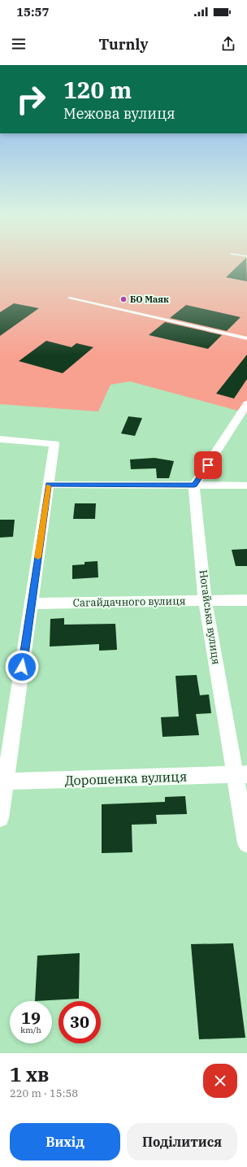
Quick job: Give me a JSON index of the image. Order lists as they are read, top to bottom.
{
  "streets": {
    "street": ["Сагайдачного вулиця", "Ногайська вулиця", "Дорошенка вулиця"]
  },
  "crossings": [
    ["Сагайдачного вулиця", "Ногайська вулиця"],
    ["Ногайська вулиця", "Дорошенка вулиця"]
  ],
  "places": ["БО Маяк"],
  "page": {
    "status": "15:57",
    "header": "Turnly",
    "turn": ["120 m", "Межова вулиця"],
    "speed": "19 km/h",
    "limit": "30",
    "heading": ["1 хв", "220 m · 15:58"],
    "buttons": ["Вихід", "Поділитися"]
  }
}
